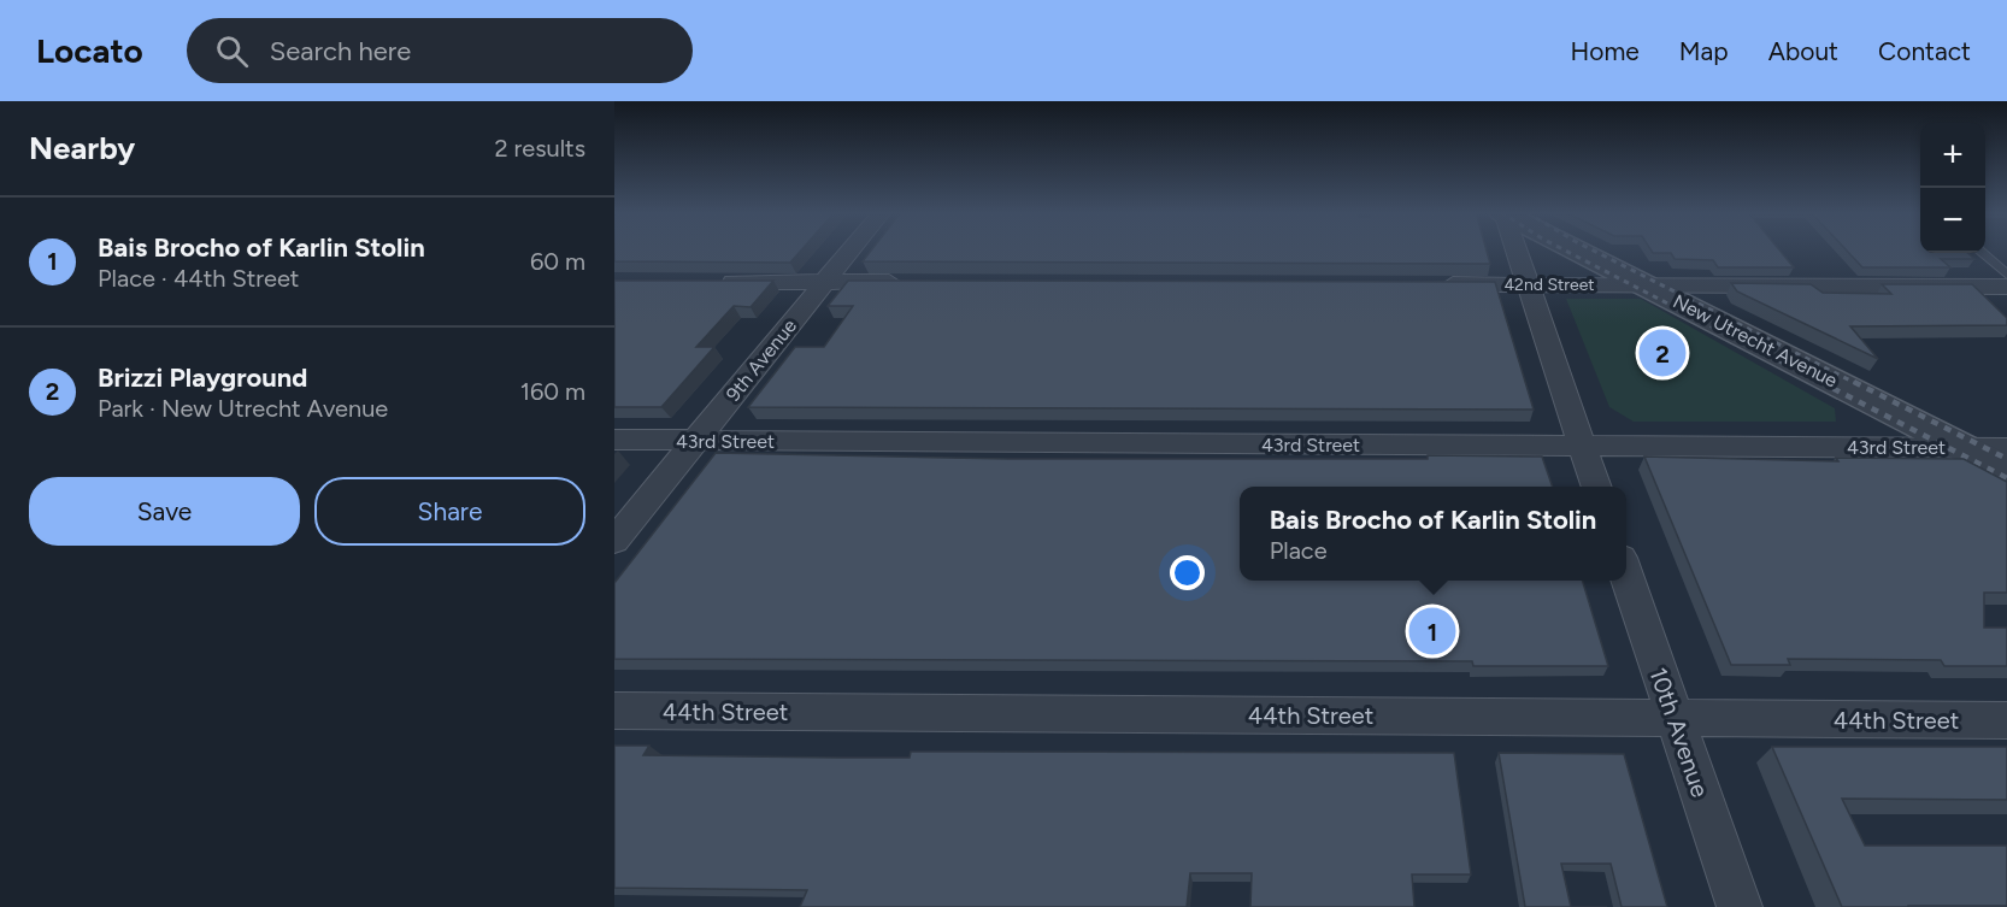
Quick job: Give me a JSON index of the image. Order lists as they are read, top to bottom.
{
  "streets": {
    "street": [
      "42nd Street",
      "New Utrecht Avenue",
      "9th Avenue",
      "43rd Street",
      "44th Street",
      "10th Avenue"
    ]
  },
  "crossings": [
    ["42nd Street", "New Utrecht Avenue"],
    ["New Utrecht Avenue", "43rd Street"],
    ["9th Avenue", "43rd Street"],
    ["44th Street", "10th Avenue"]
  ],
  "page": {
    "header": "Locato",
    "search": "Search here",
    "nav": [
      "Home",
      "Map",
      "About",
      "Contact"
    ],
    "heading": ["Nearby", "2 results"],
    "map_buttons": ["+", "−"],
    "list": [
      {
        "mark": "1",
        "name": "Bais Brocho of Karlin Stolin",
        "note": "Place · 44th Street",
        "value": "60 m"
      },
      {
        "mark": "2",
        "name": "Brizzi Playground",
        "note": "Park · New Utrecht Avenue",
        "value": "160 m"
      }
    ],
    "pins": ["2", "1"],
    "buttons": ["Save", "Share"],
    "popup": ["Bais Brocho of Karlin Stolin", "Place"]
  }
}
